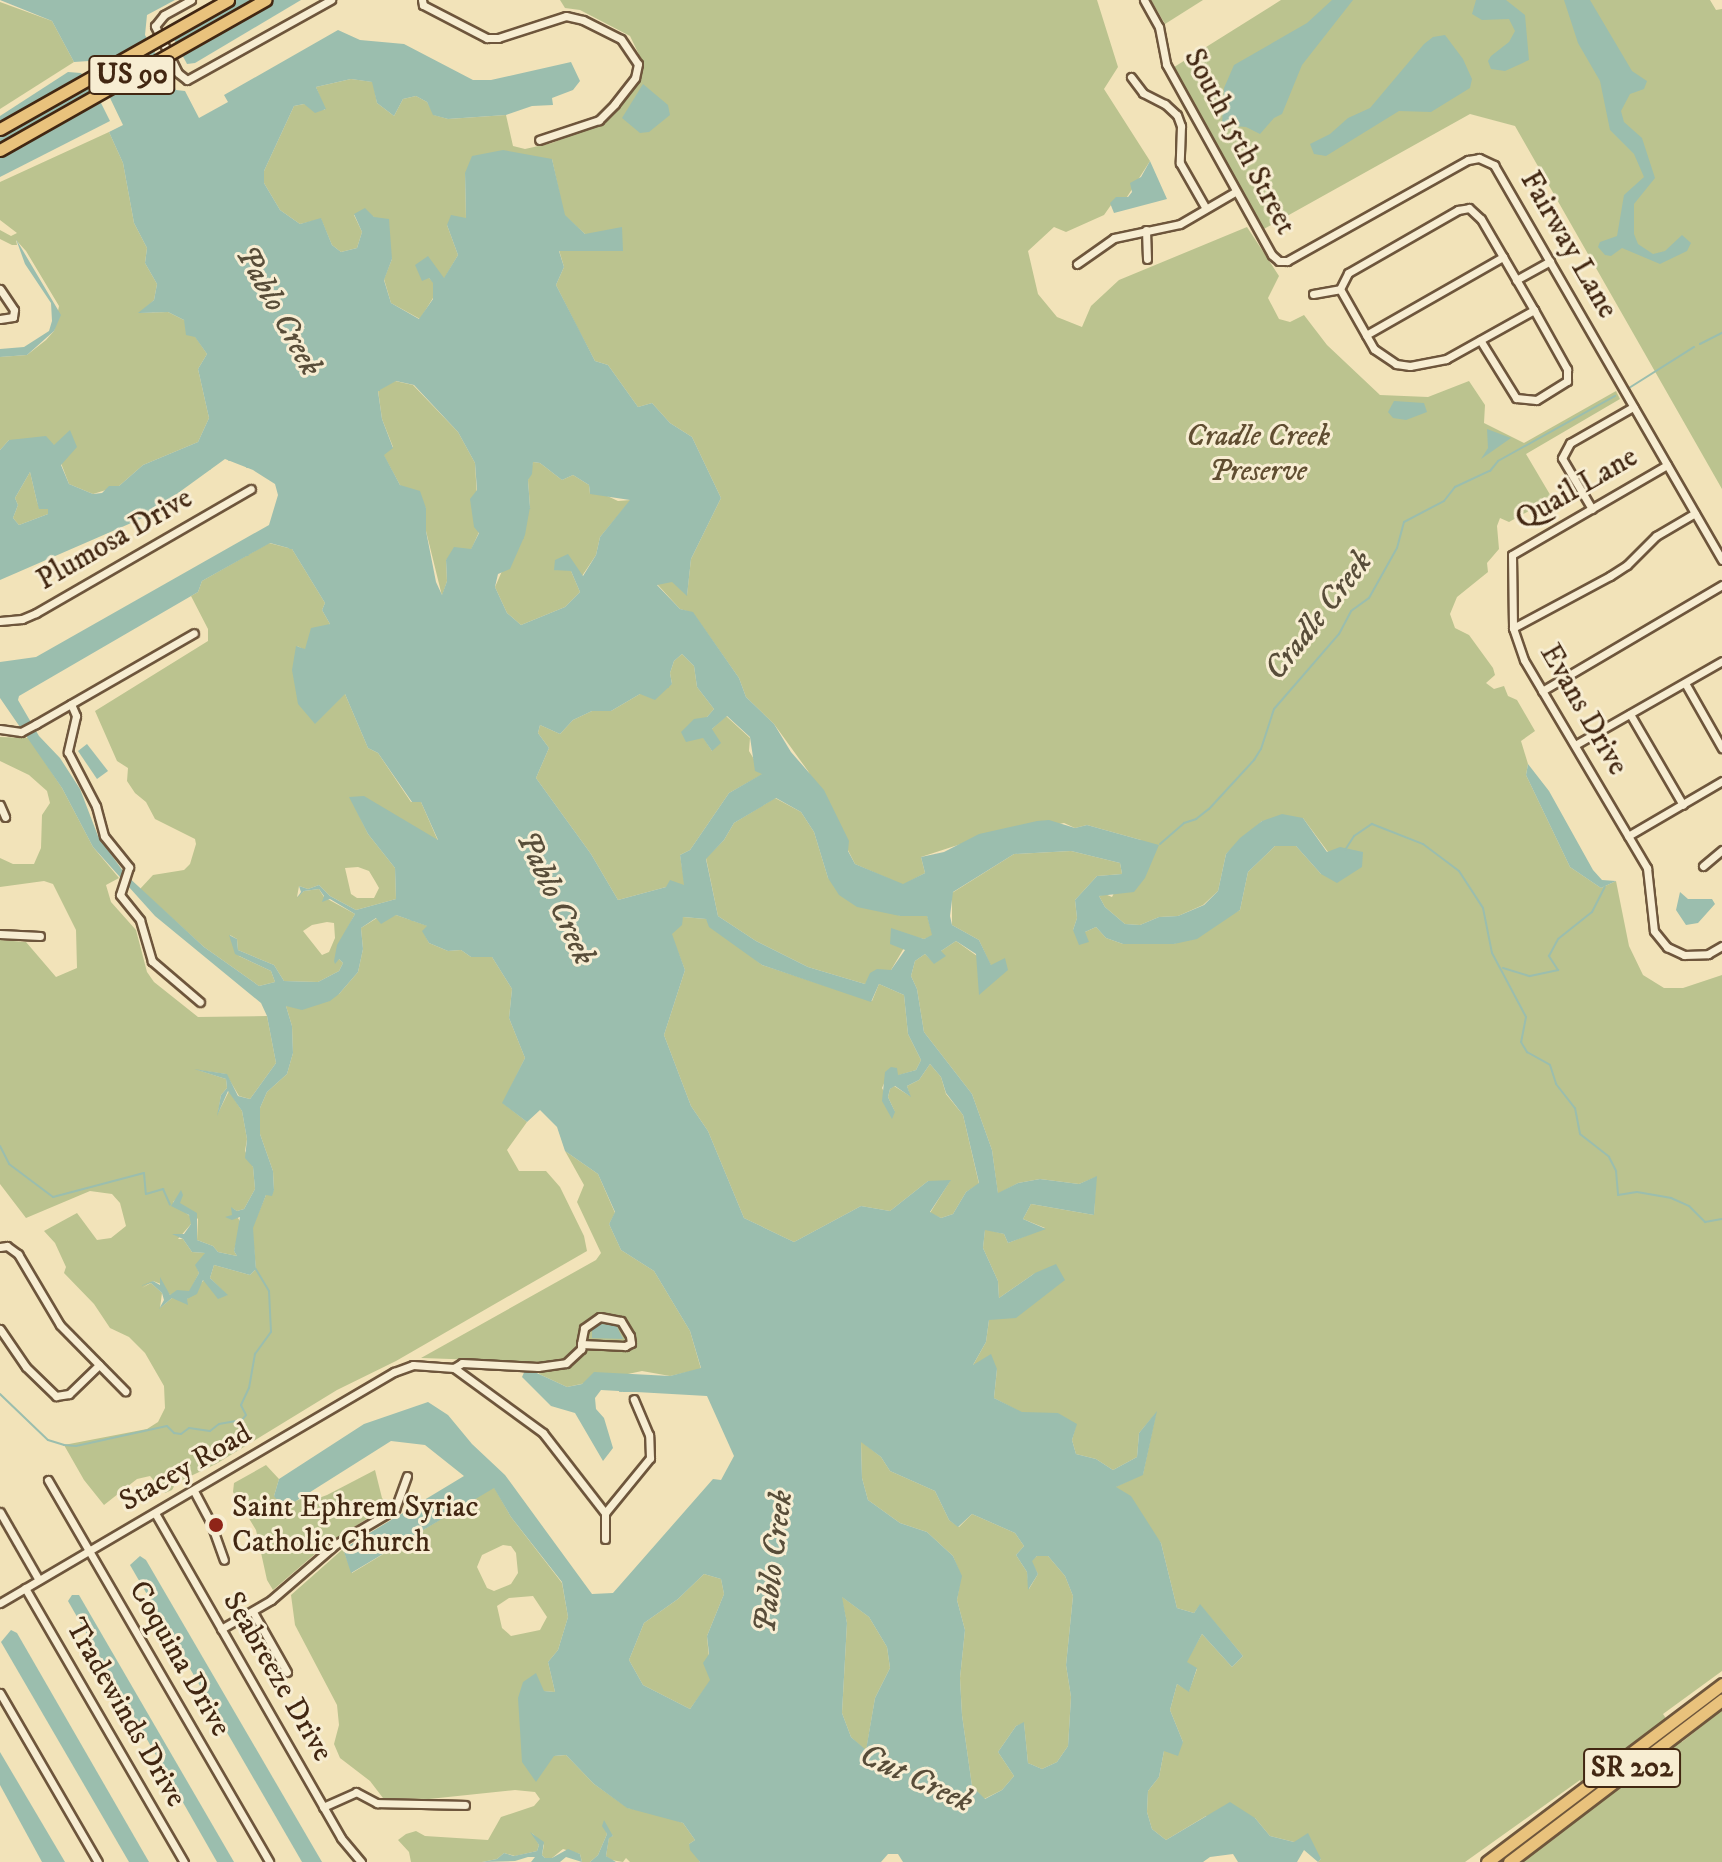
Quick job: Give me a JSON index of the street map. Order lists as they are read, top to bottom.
{
  "streets": {
    "highway": ["US 90", "SR 202"],
    "street": [
      "South 15th Street",
      "Fairway Lane",
      "Quail Lane",
      "Plumosa Drive",
      "Evans Drive",
      "Stacey Road",
      "Coquina Drive",
      "Seabreeze Drive",
      "Tradewinds Drive"
    ]
  },
  "crossings": [
    ["South 15th Street", "Fairway Lane"],
    ["Fairway Lane", "Quail Lane"],
    ["Quail Lane", "Evans Drive"],
    ["Stacey Road", "Coquina Drive"],
    ["Stacey Road", "Seabreeze Drive"],
    ["Stacey Road", "Tradewinds Drive"]
  ],
  "water": ["Pablo Creek", "Cradle Creek", "Cut Creek"],
  "parks": ["Cradle Creek Preserve"],
  "places": ["Saint Ephrem Syriac Catholic Church"]
}
